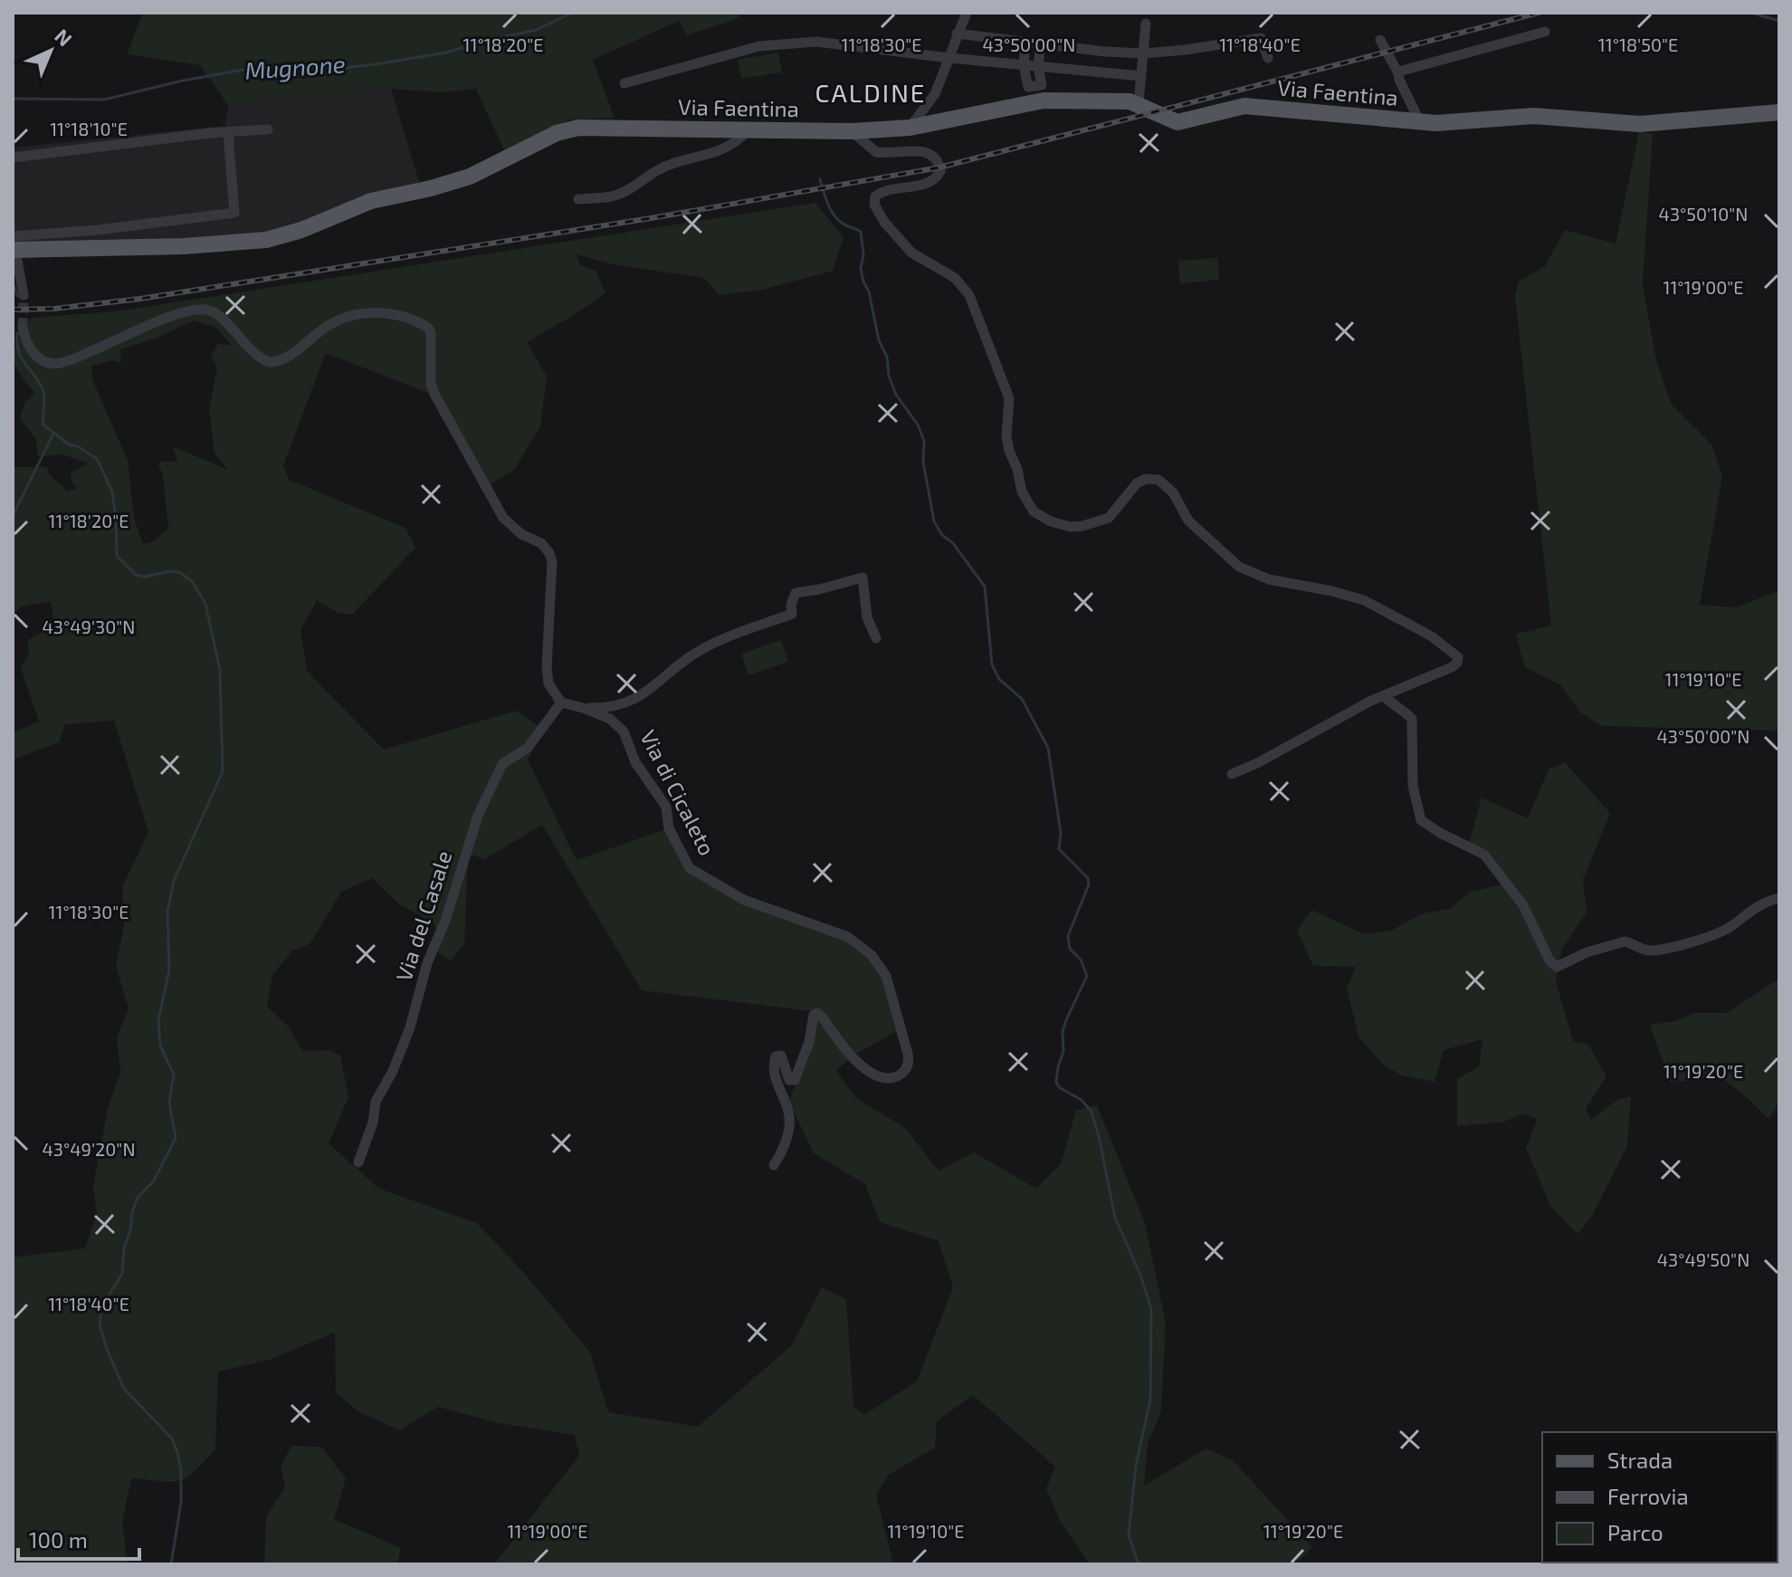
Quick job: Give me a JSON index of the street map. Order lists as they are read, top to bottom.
{
  "streets": {
    "main road": ["Via Faentina"],
    "street": ["Via di Cicaleto", "Via del Casale"]
  },
  "crossings": [
    ["Via di Cicaleto", "Via del Casale"]
  ],
  "districts": ["CALDINE"],
  "water": ["Mugnone"],
  "legend": ["Strada", "Ferrovia", "Parco"],
  "scale_bar": "100 m",
  "north": "top right",
  "coordinates": [
    "43°50'00\"N",
    "11°18'20\"E",
    "11°18'30\"E",
    "11°18'40\"E",
    "11°18'50\"E",
    "11°18'10\"E",
    "43°50'10\"N",
    "11°19'00\"E",
    "43°49'30\"N",
    "11°19'10\"E",
    "11°19'20\"E",
    "43°49'20\"N",
    "43°49'50\"N"
  ]
}
